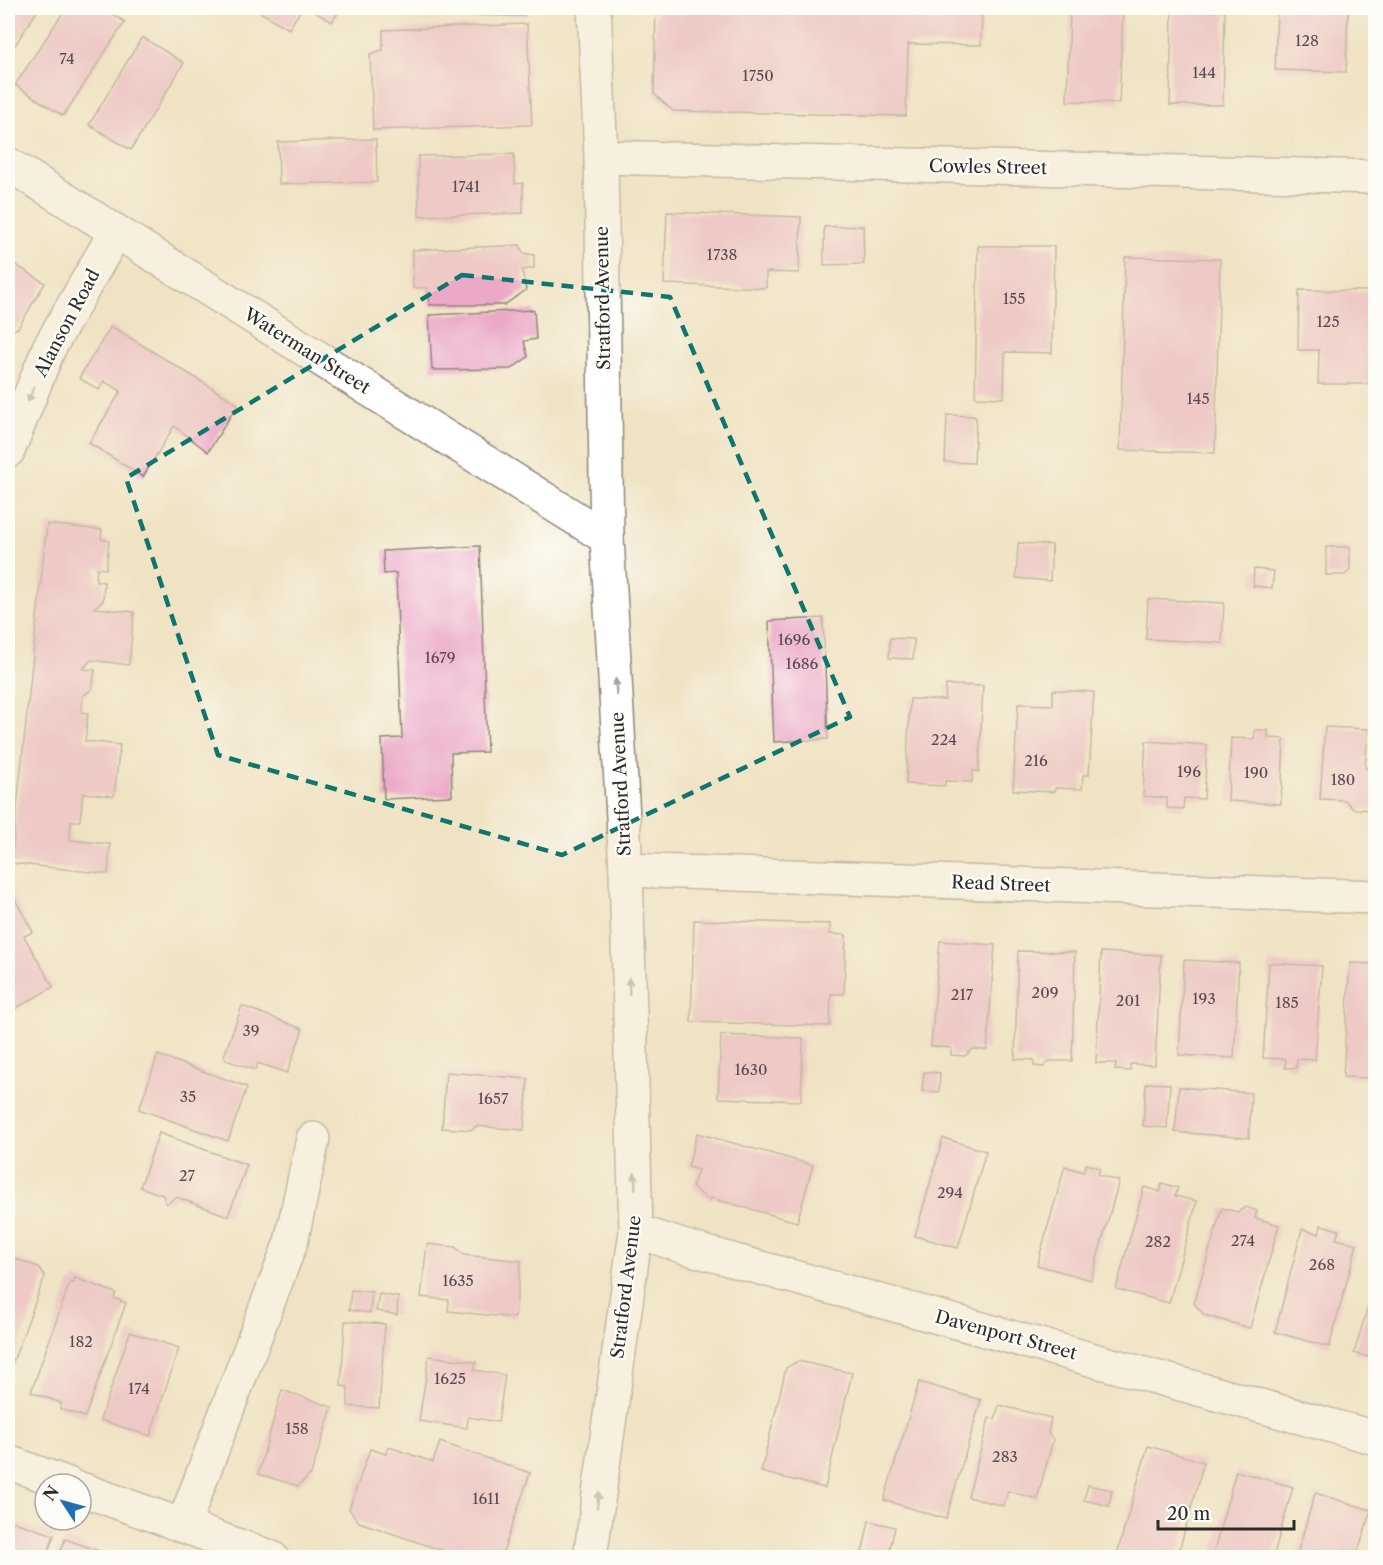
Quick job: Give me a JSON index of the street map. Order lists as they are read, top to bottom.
{
  "streets": {
    "street": [
      "Cowles Street",
      "Stratford Avenue",
      "Alanson Road",
      "Waterman Street",
      "Read Street",
      "Davenport Street"
    ]
  },
  "crossings": [
    ["Cowles Street", "Stratford Avenue"],
    ["Stratford Avenue", "Waterman Street"],
    ["Stratford Avenue", "Read Street"],
    ["Stratford Avenue", "Davenport Street"],
    ["Alanson Road", "Waterman Street"]
  ],
  "one_way": ["Stratford Avenue", "Alanson Road"],
  "house_numbers": [
    "128",
    "74",
    "144",
    "1750",
    "1741",
    "1738",
    "155",
    "125",
    "145",
    "1696",
    "1679",
    "1686",
    "224",
    "216",
    "196",
    "190",
    "180",
    "209",
    "217",
    "193",
    "201",
    "185",
    "39",
    "1630",
    "35",
    "1657",
    "27",
    "294",
    "274",
    "282",
    "268",
    "1635",
    "182",
    "1625",
    "174",
    "158",
    "283",
    "1611"
  ],
  "scale_bar": "20 m",
  "north": "top left"
}
